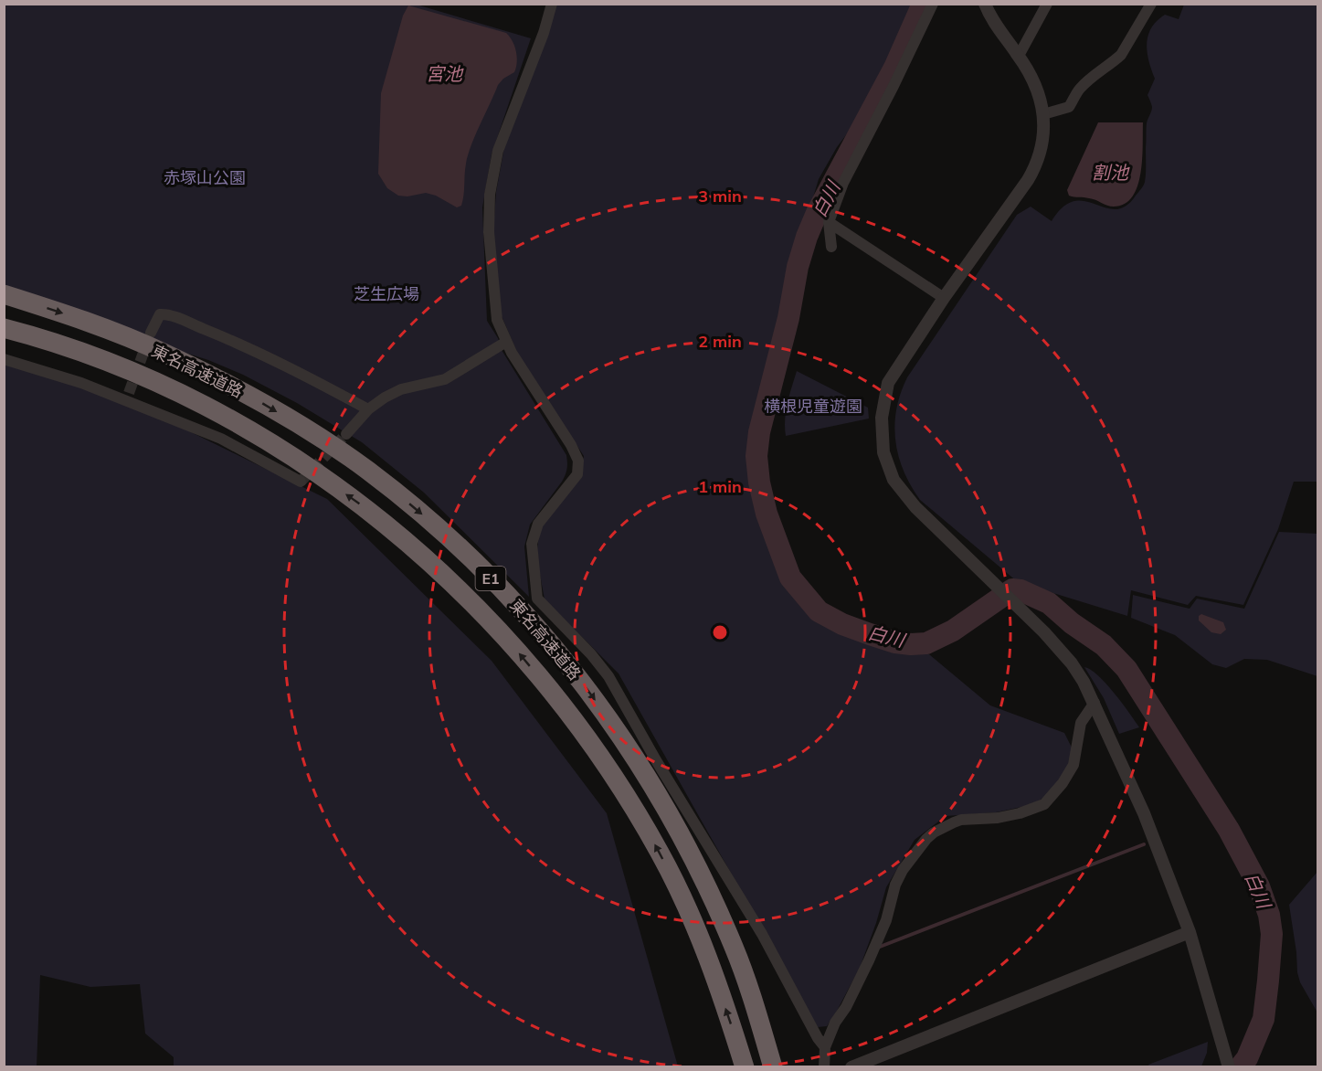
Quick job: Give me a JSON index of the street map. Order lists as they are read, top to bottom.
{
  "streets": {
    "highway": ["東名高速道路", "E1"]
  },
  "water": ["宮池", "割池", "白川"],
  "parks": ["赤塚山公園", "芝生広場", "横根児童遊園"],
  "rings": ["3 min", "2 min", "1 min"]
}
